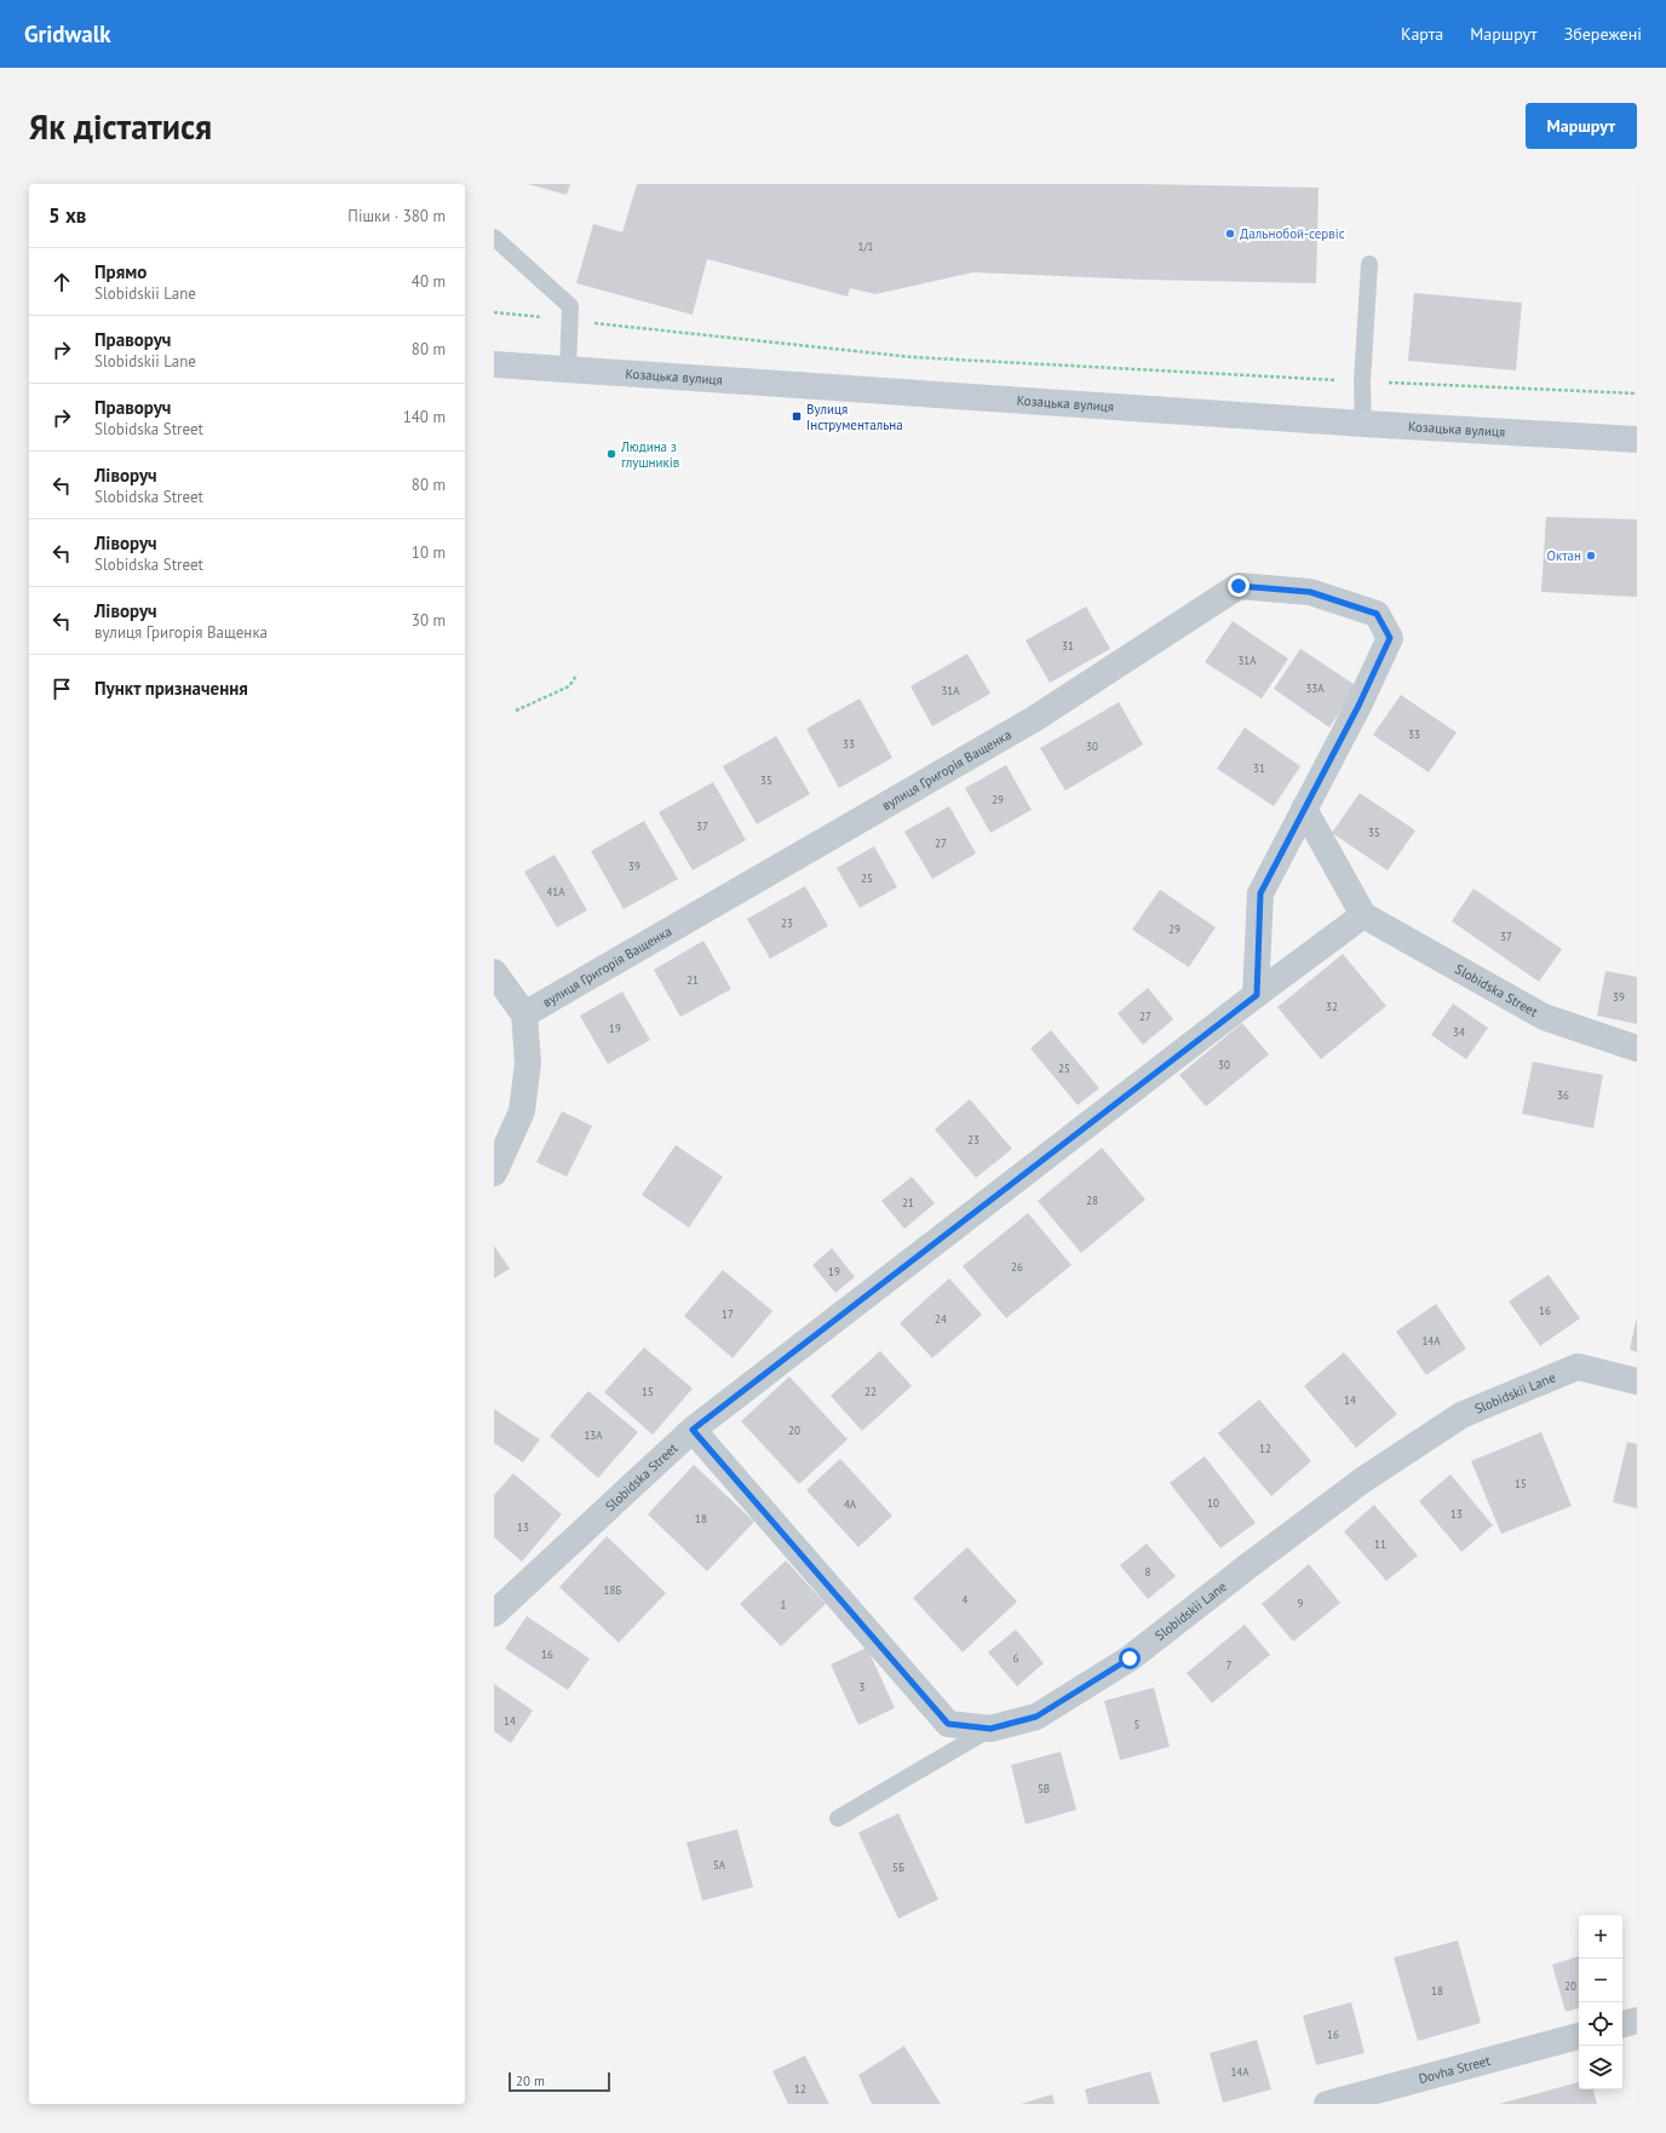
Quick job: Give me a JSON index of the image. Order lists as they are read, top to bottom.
{
  "streets": {
    "main road": ["Козацька вулиця"],
    "street": [
      "вулиця Григорія Ващенка",
      "Slobidska Street",
      "Slobidskii Lane",
      "Dovha Street"
    ]
  },
  "crossings": [
    ["Slobidska Street", "Slobidskii Lane"]
  ],
  "places": {
    "other": ["Дальнобой-сервіс", "Людина з глушників", "Октан"],
    "transit": ["Вулиця Інструментальна"]
  },
  "house_numbers": [
    "1/1",
    "31",
    "31А",
    "33А",
    "31А",
    "33",
    "33",
    "30",
    "31",
    "35",
    "29",
    "37",
    "35",
    "27",
    "39",
    "25",
    "41А",
    "23",
    "29",
    "37",
    "21",
    "39",
    "32",
    "27",
    "19",
    "34",
    "30",
    "25",
    "36",
    "23",
    "28",
    "21",
    "26",
    "19",
    "16",
    "17",
    "24",
    "14А",
    "15",
    "22",
    "14",
    "20",
    "13А",
    "12",
    "15",
    "10",
    "4А",
    "13",
    "18",
    "13",
    "11",
    "8",
    "18Б",
    "4",
    "9",
    "1",
    "16",
    "6",
    "7",
    "3",
    "14",
    "5",
    "5В",
    "5А",
    "5Б",
    "20",
    "18",
    "16",
    "14А",
    "12"
  ],
  "scale_bar": "20 m",
  "page": {
    "header": "Gridwalk",
    "nav": ["Карта", "Маршрут", "Збережені"],
    "buttons": "Маршрут",
    "title": "Як дістатися",
    "heading": ["5 хв", "Пішки · 380 m"],
    "list": [
      ["Прямо", "Slobidskii Lane", "40 m"],
      ["Праворуч", "Slobidskii Lane", "80 m"],
      ["Праворуч", "Slobidska Street", "140 m"],
      ["Ліворуч", "Slobidska Street", "80 m"],
      ["Ліворуч", "Slobidska Street", "10 m"],
      ["Ліворуч", "вулиця Григорія Ващенка", "30 m"],
      "Пункт призначення"
    ],
    "map_buttons": ["+", "−"],
    "scale": "20 m"
  }
}
